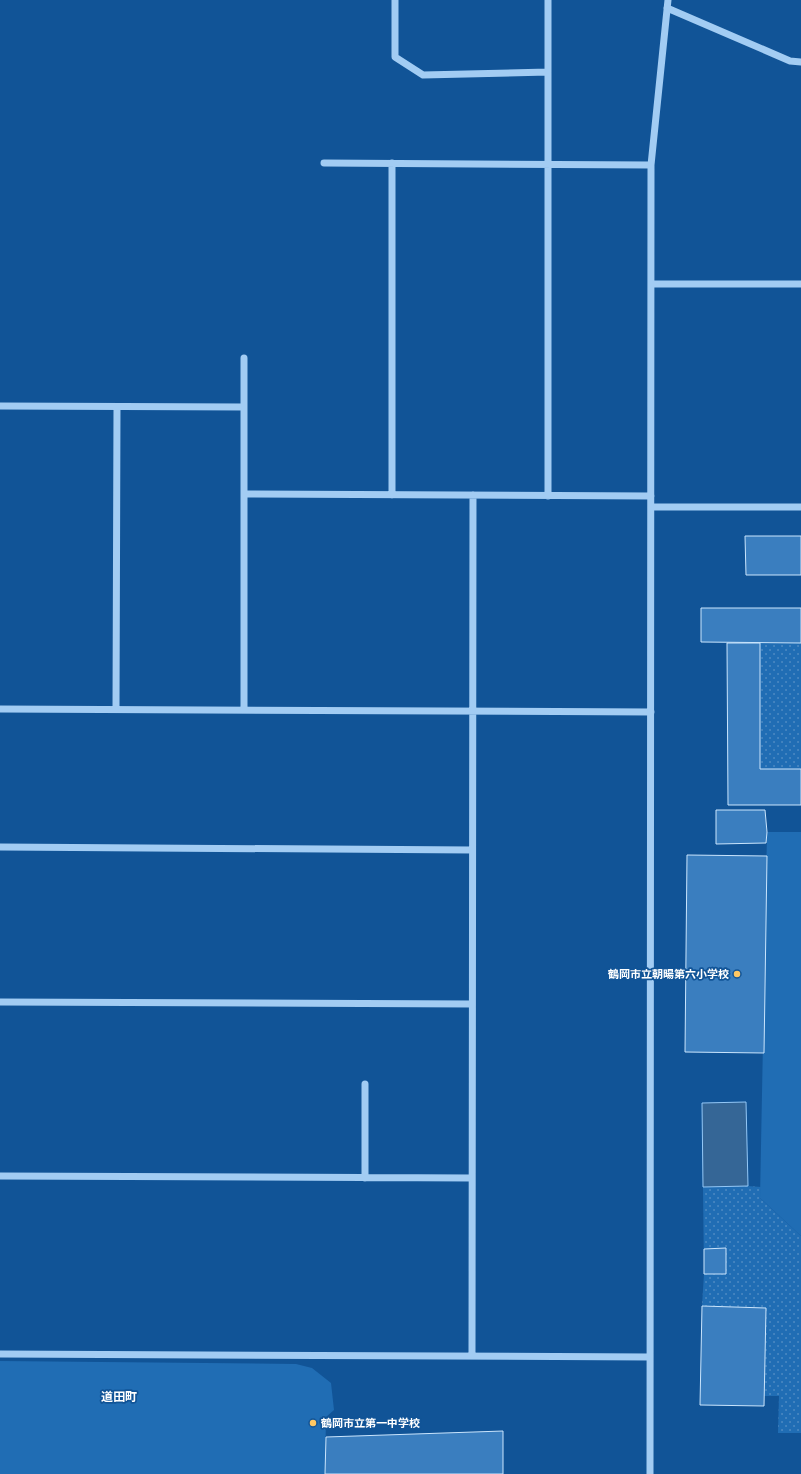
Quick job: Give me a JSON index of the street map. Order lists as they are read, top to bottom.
{
  "districts": ["道田町"],
  "places": ["鶴岡市立朝暘第六小学校", "鶴岡市立第一中学校"]
}
